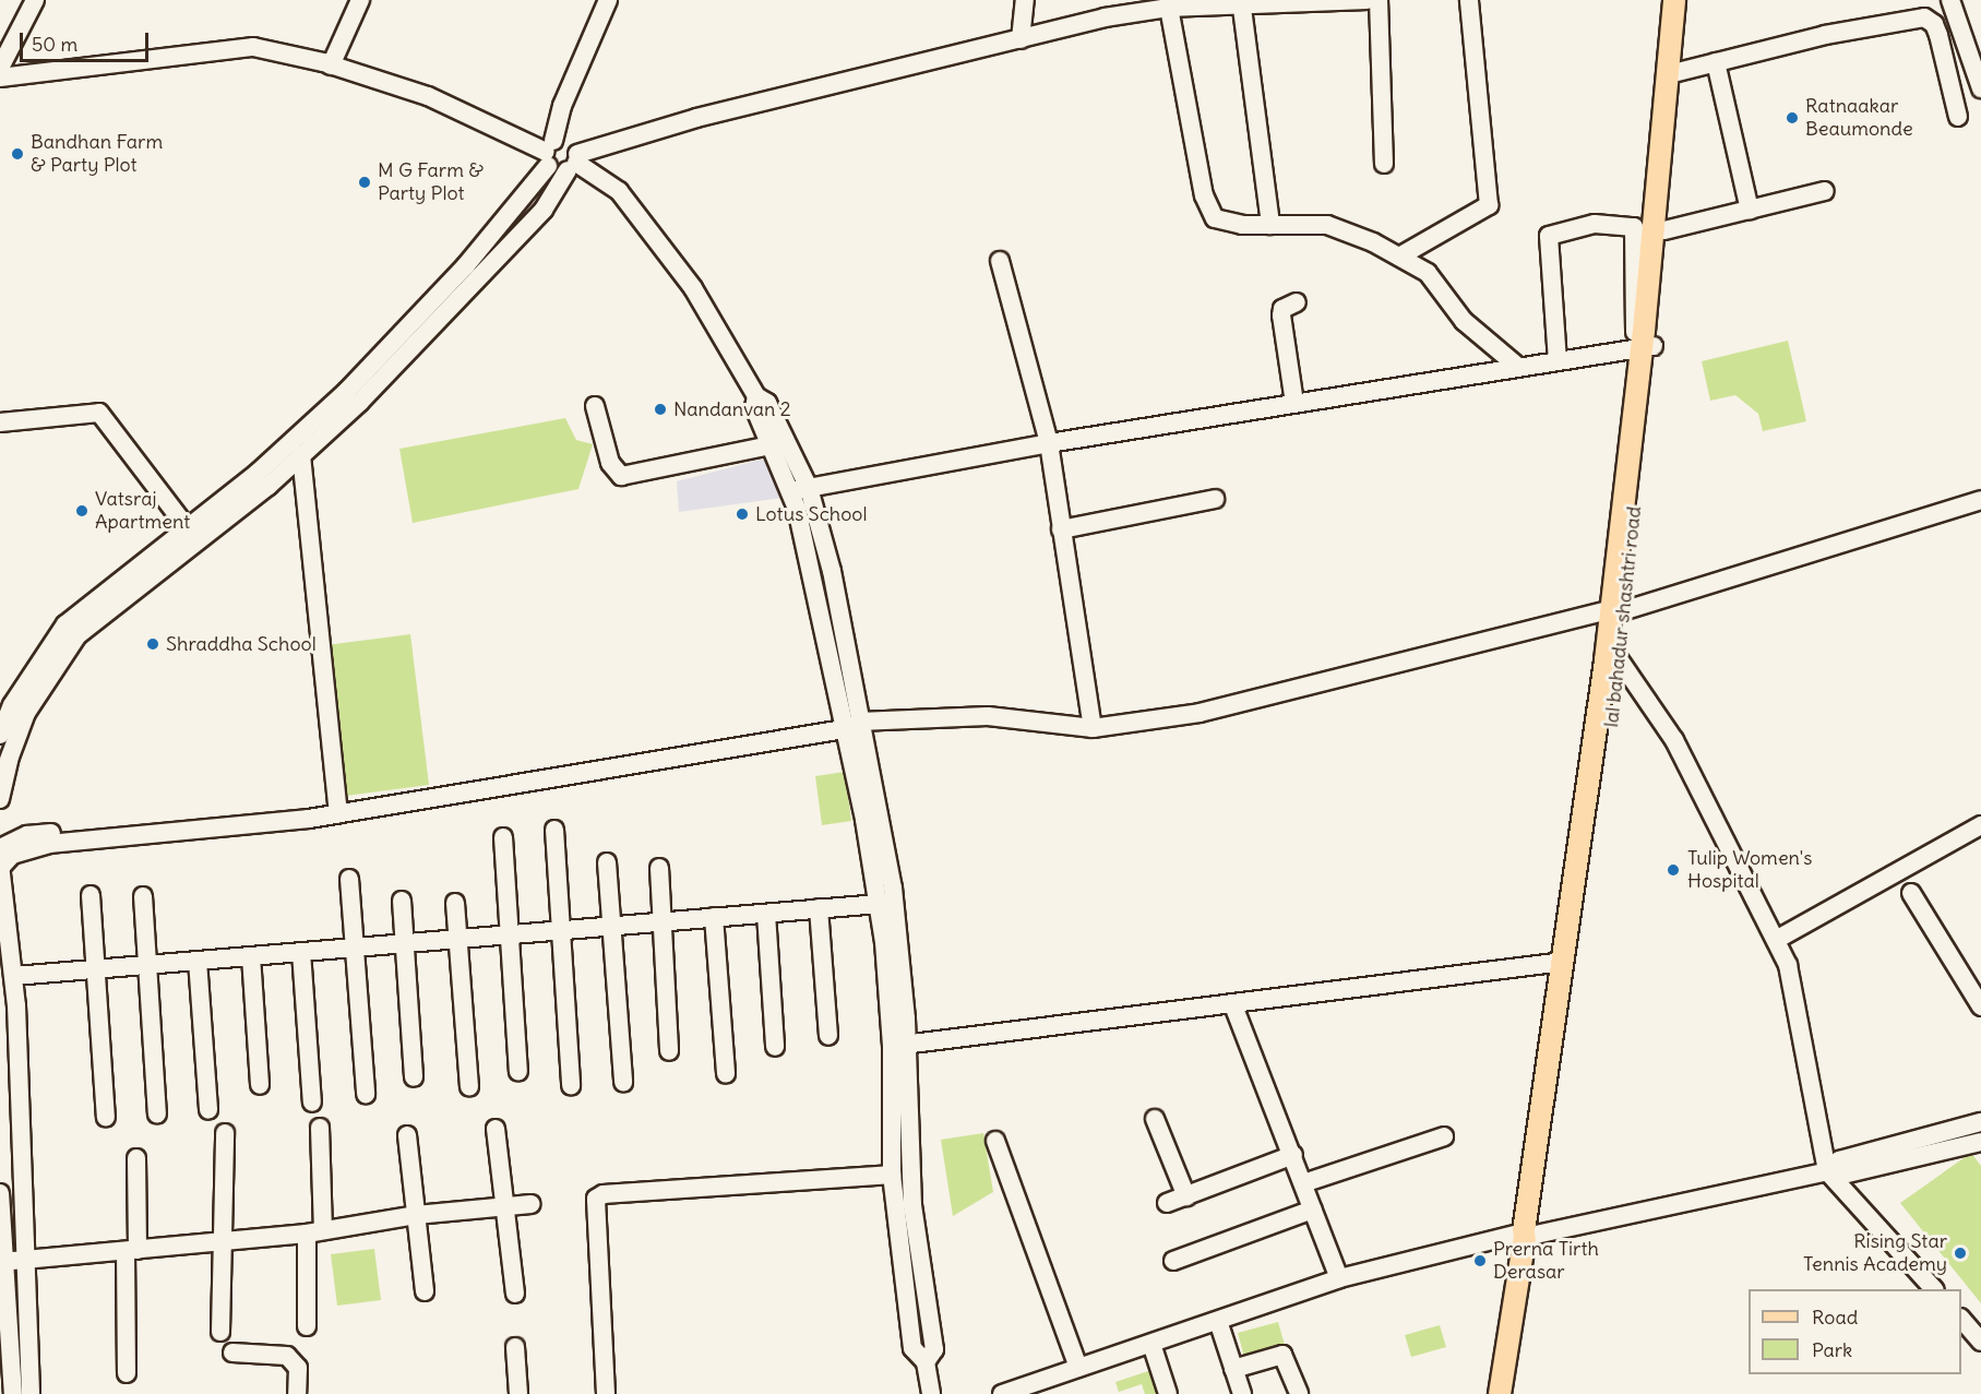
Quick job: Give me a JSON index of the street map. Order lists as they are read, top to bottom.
{
  "streets": {
    "main road": ["lal bahadur shashtri road"]
  },
  "places": [
    "Ratnaakar Beaumonde",
    "Bandhan Farm & Party Plot",
    "M G Farm & Party Plot",
    "Nandanvan 2",
    "Vatsraj Apartment",
    "Lotus School",
    "Shraddha School",
    "Tulip Women's Hospital",
    "Rising Star Tennis Academy",
    "Prerna Tirth Derasar"
  ],
  "legend": ["Road", "Park"],
  "scale_bar": "50 m"
}
